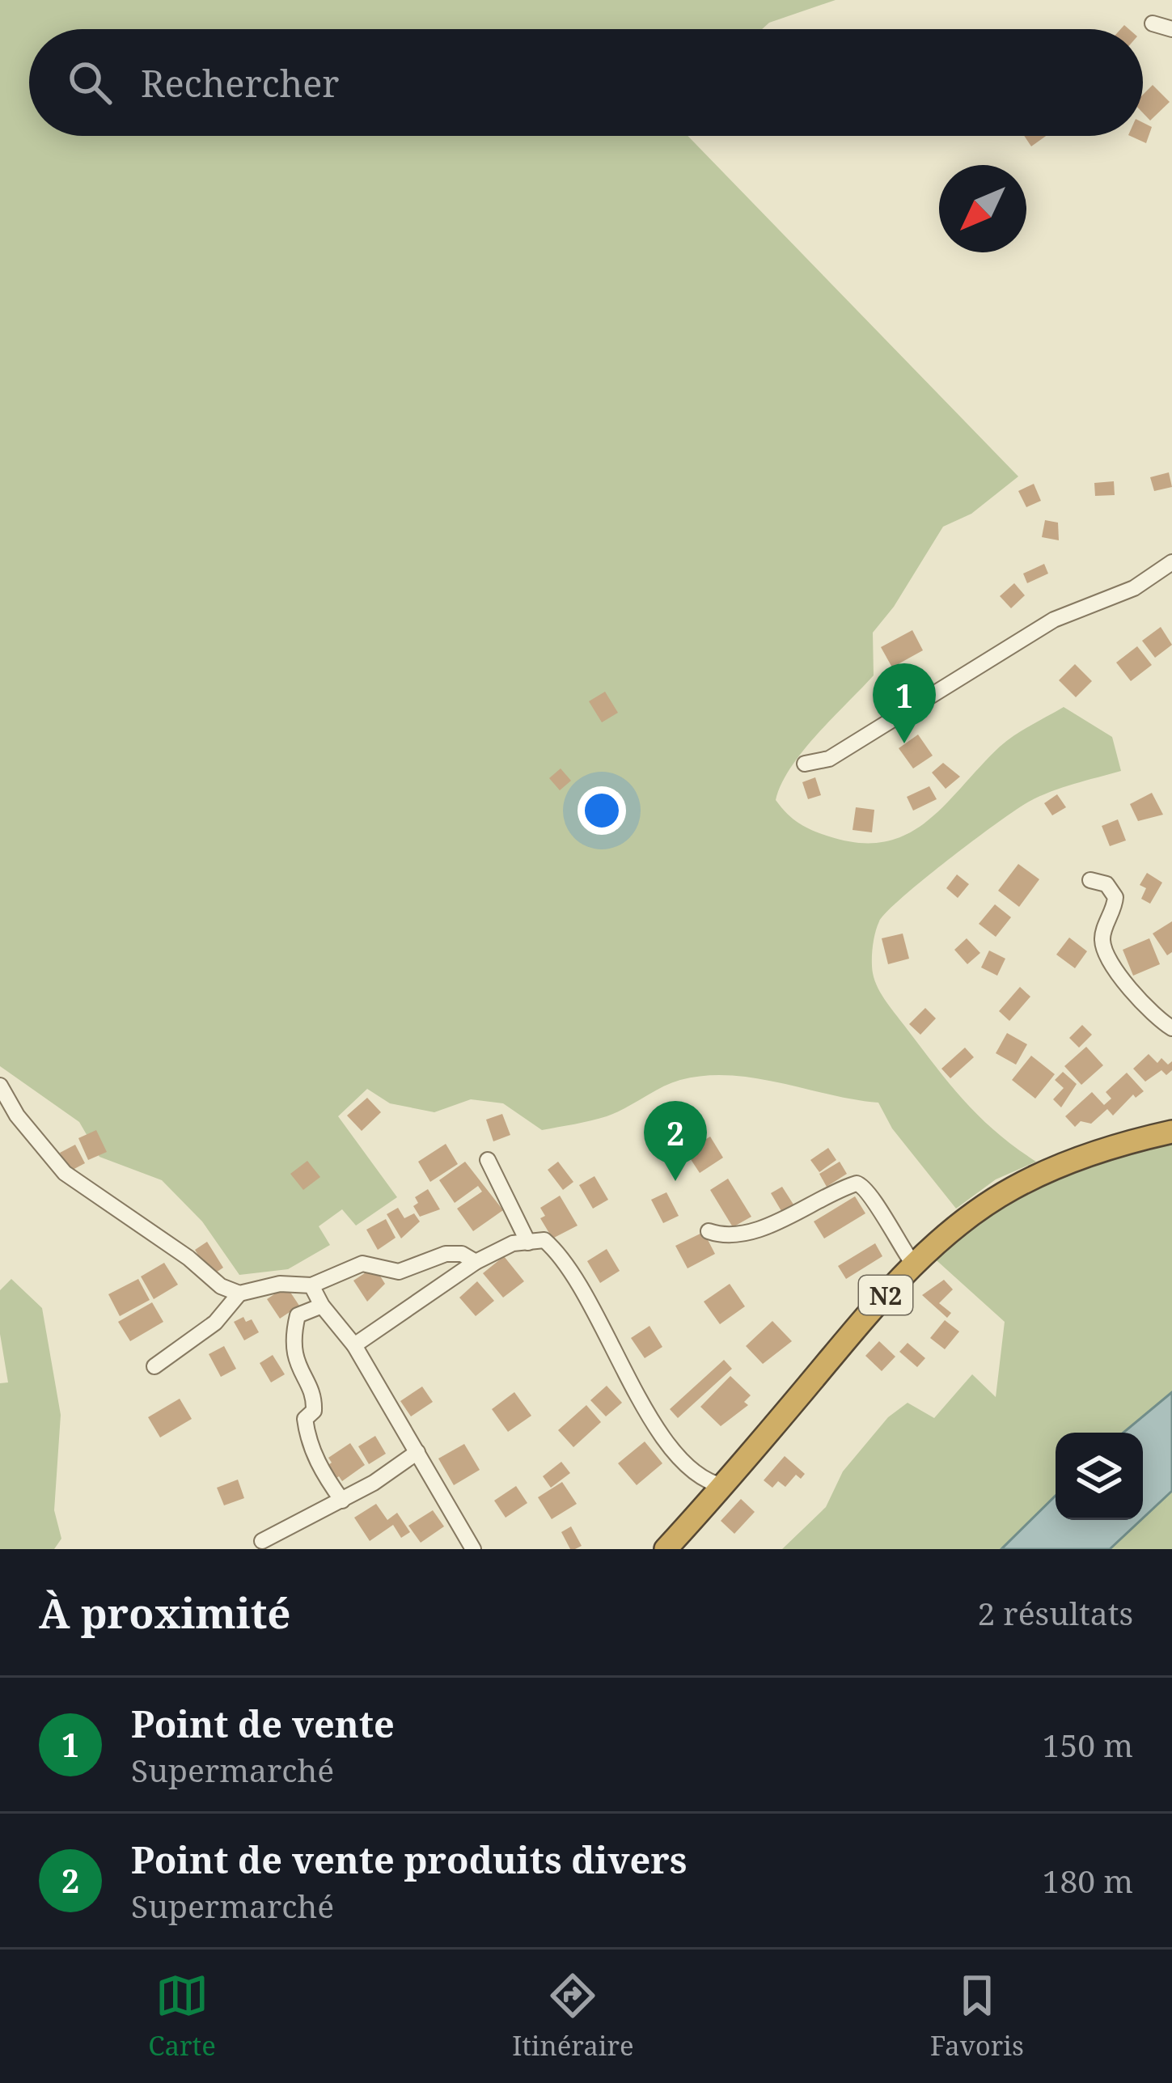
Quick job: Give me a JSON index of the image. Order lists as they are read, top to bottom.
{
  "streets": {
    "highway": ["N2"]
  },
  "north": "bottom left",
  "page": {
    "search": "Rechercher",
    "pins": ["1", "2"],
    "heading": ["À proximité", "2 résultats"],
    "list": [
      {
        "mark": "1",
        "name": "Point de vente",
        "note": "Supermarché",
        "value": "150 m"
      },
      {
        "mark": "2",
        "name": "Point de vente produits divers",
        "note": "Supermarché",
        "value": "180 m"
      }
    ],
    "nav": ["Carte", "Itinéraire", "Favoris"]
  }
}
